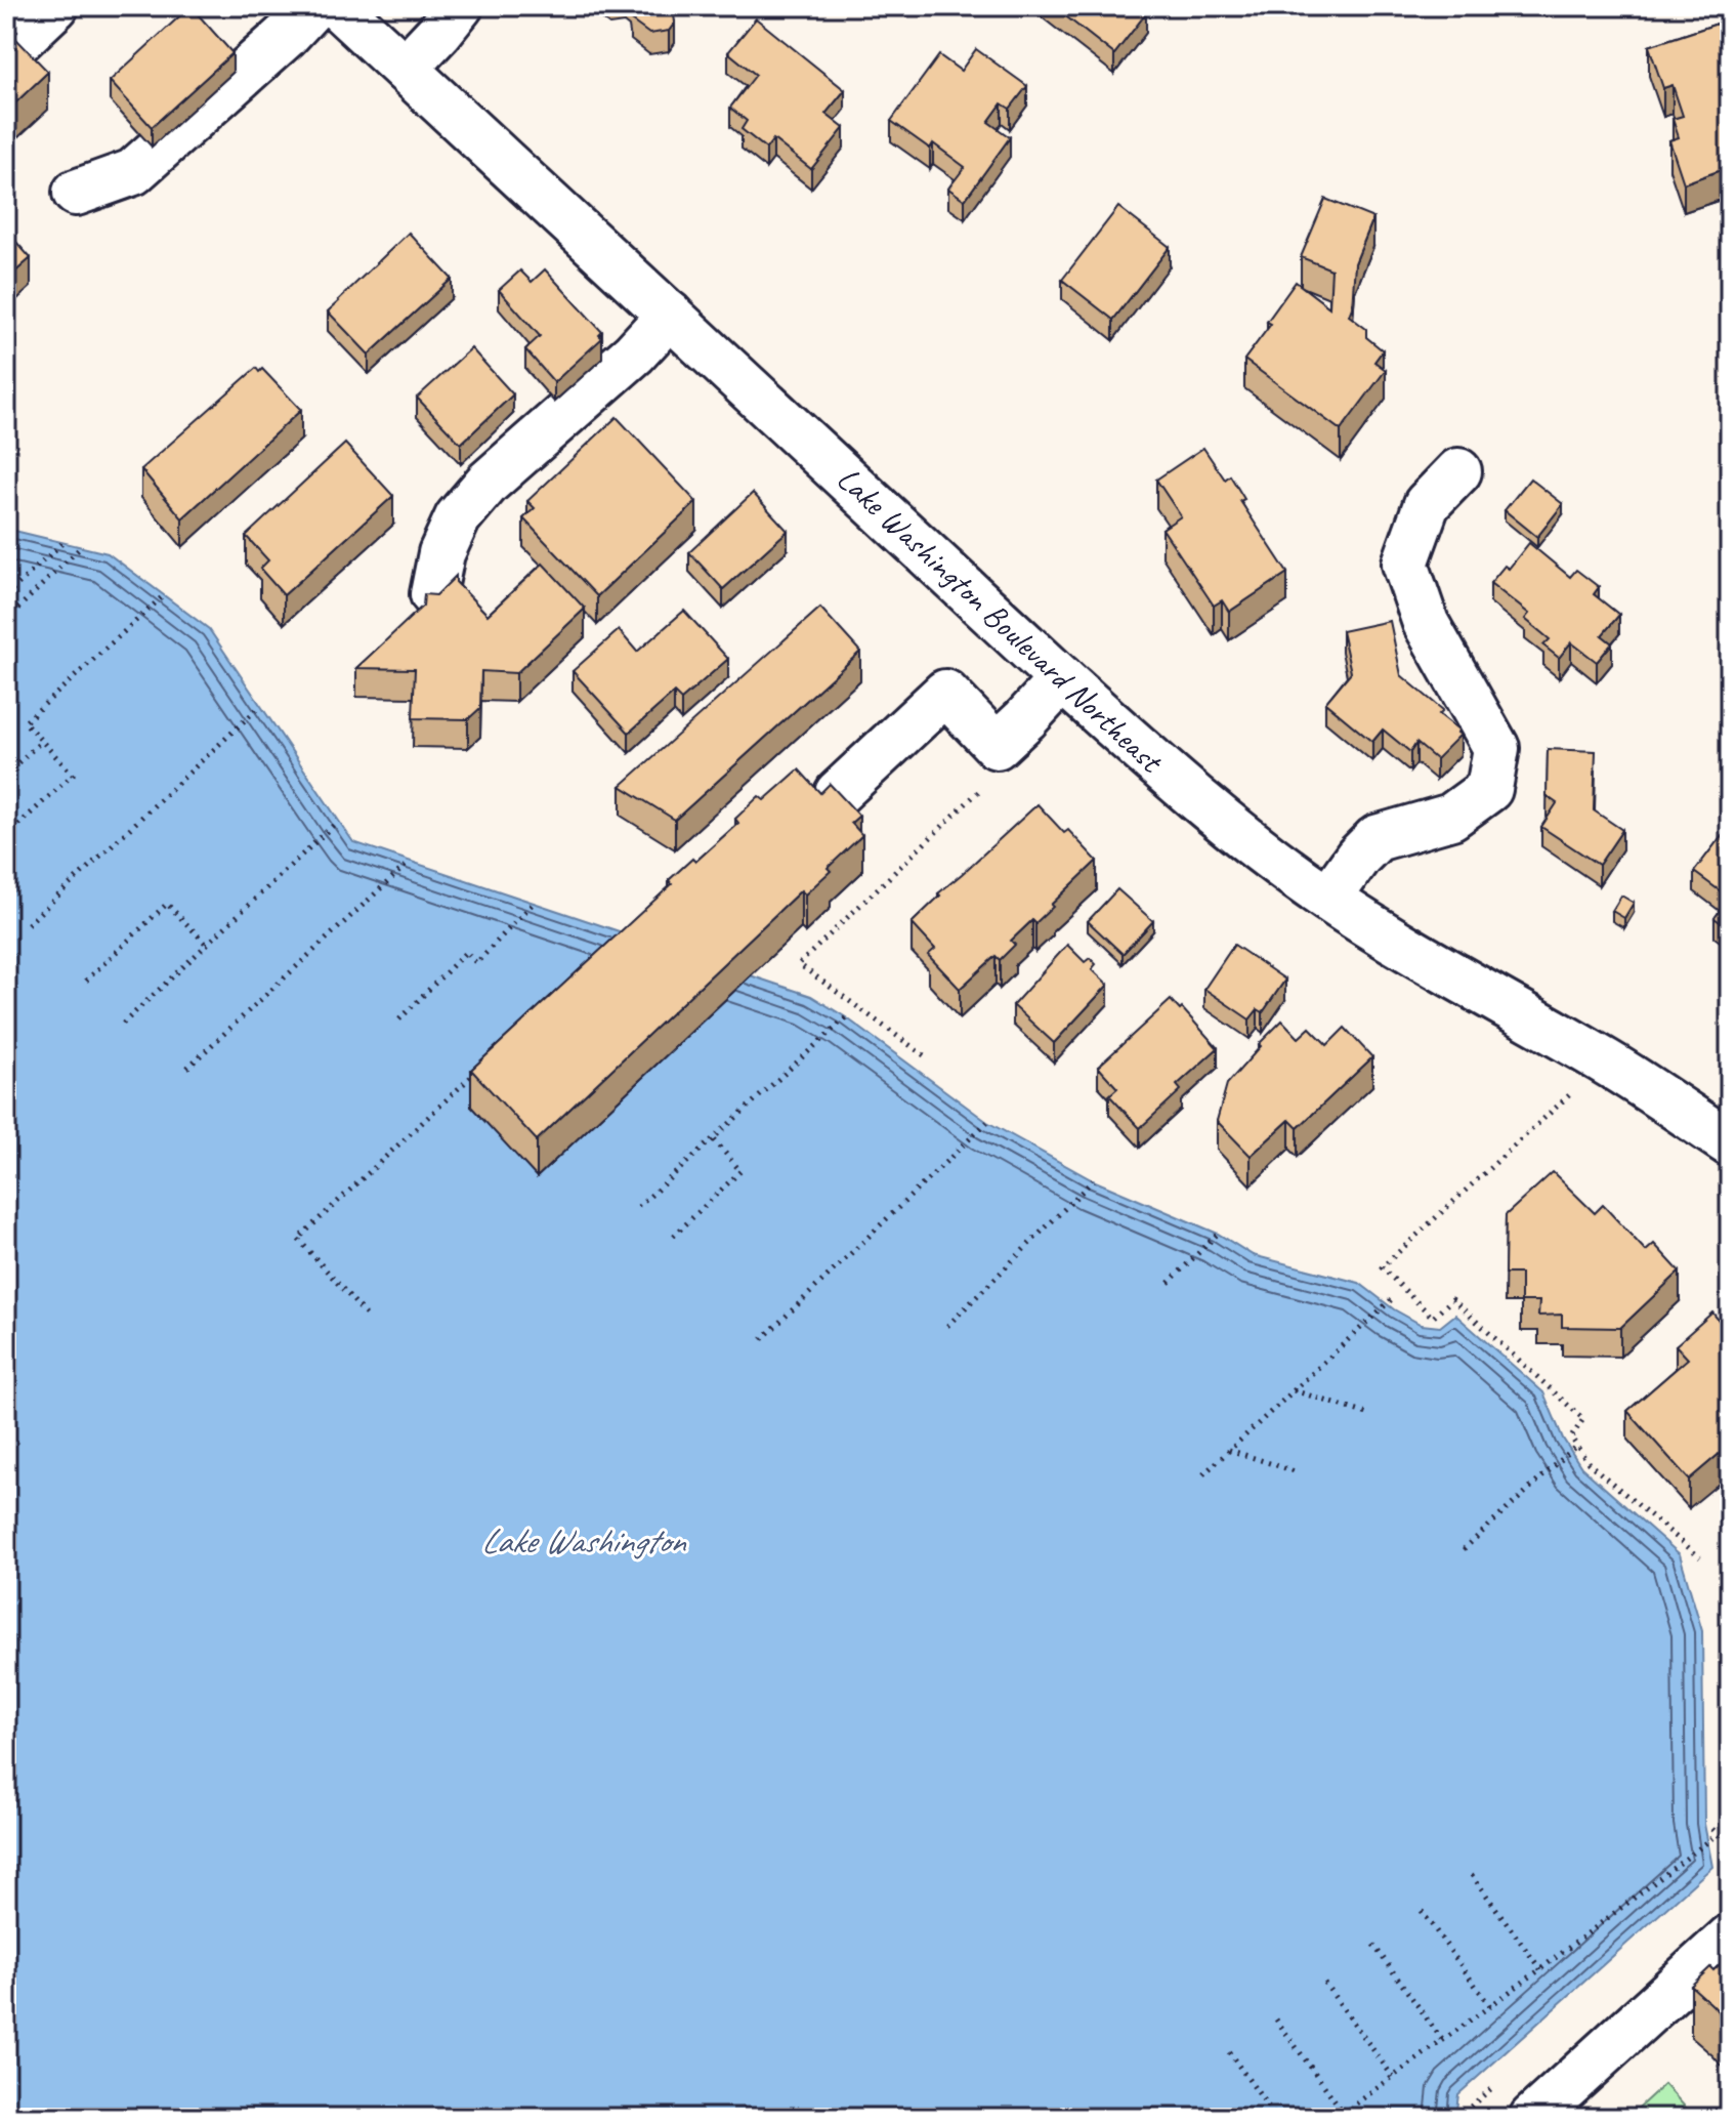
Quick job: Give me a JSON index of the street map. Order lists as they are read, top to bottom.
{
  "streets": {
    "main road": ["Lake Washington Boulevard Northeast"]
  },
  "water": ["Lake Washington"]
}
